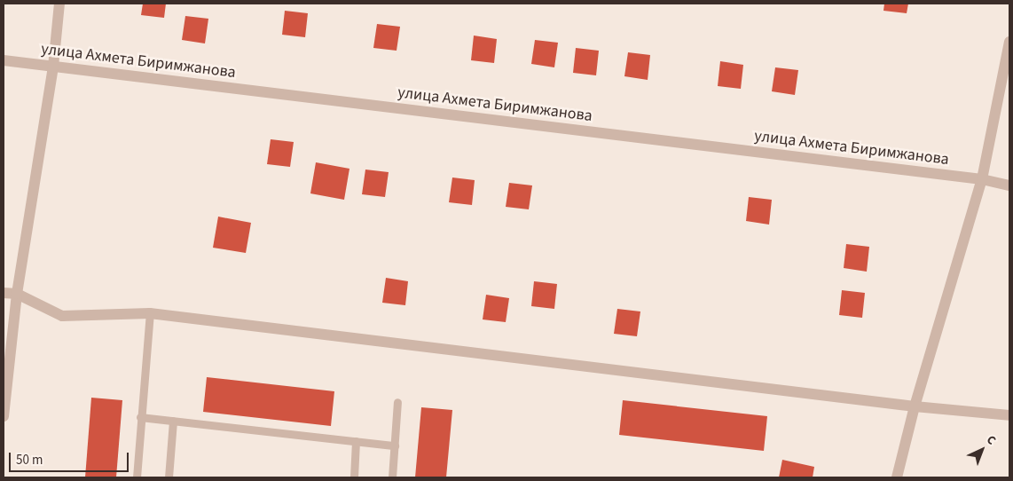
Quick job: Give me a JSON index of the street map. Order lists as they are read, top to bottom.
{
  "streets": {
    "street": ["улица Ахмета Биримжанова"]
  },
  "scale_bar": "50 m",
  "north": "top right"
}
